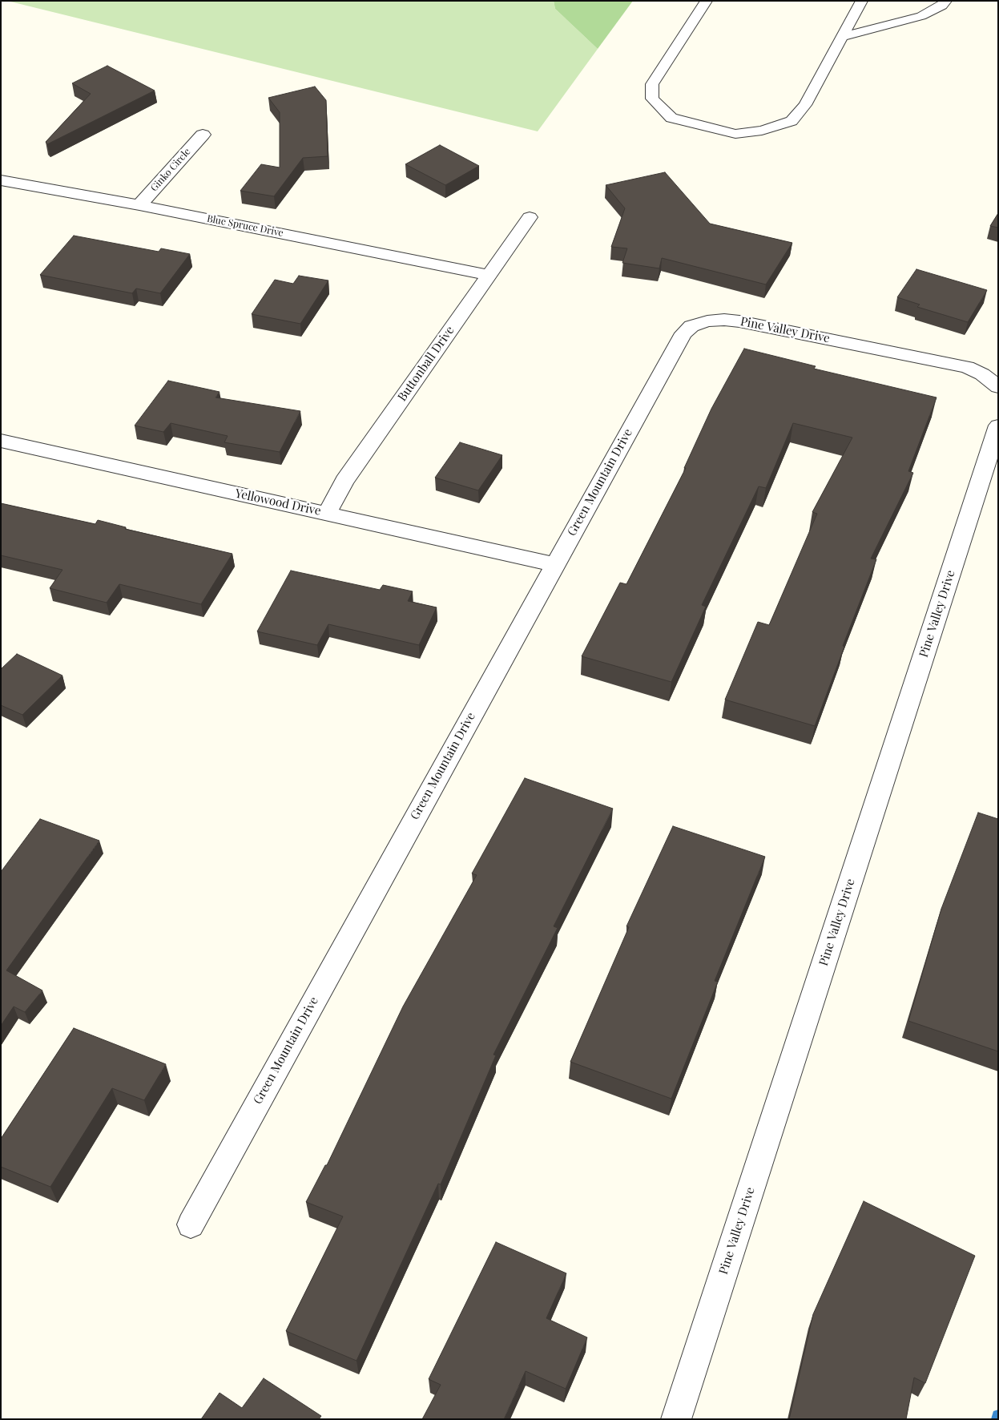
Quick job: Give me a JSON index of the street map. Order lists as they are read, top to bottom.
{
  "streets": {
    "street": [
      "Ginko Circle",
      "Blue Spruce Drive",
      "Pine Valley Drive",
      "Buttonball Drive",
      "Green Mountain Drive",
      "Yellowood Drive"
    ]
  },
  "crossings": [
    ["Ginko Circle", "Blue Spruce Drive"],
    ["Blue Spruce Drive", "Buttonball Drive"],
    ["Pine Valley Drive", "Green Mountain Drive"],
    ["Buttonball Drive", "Yellowood Drive"],
    ["Green Mountain Drive", "Yellowood Drive"]
  ]
}
